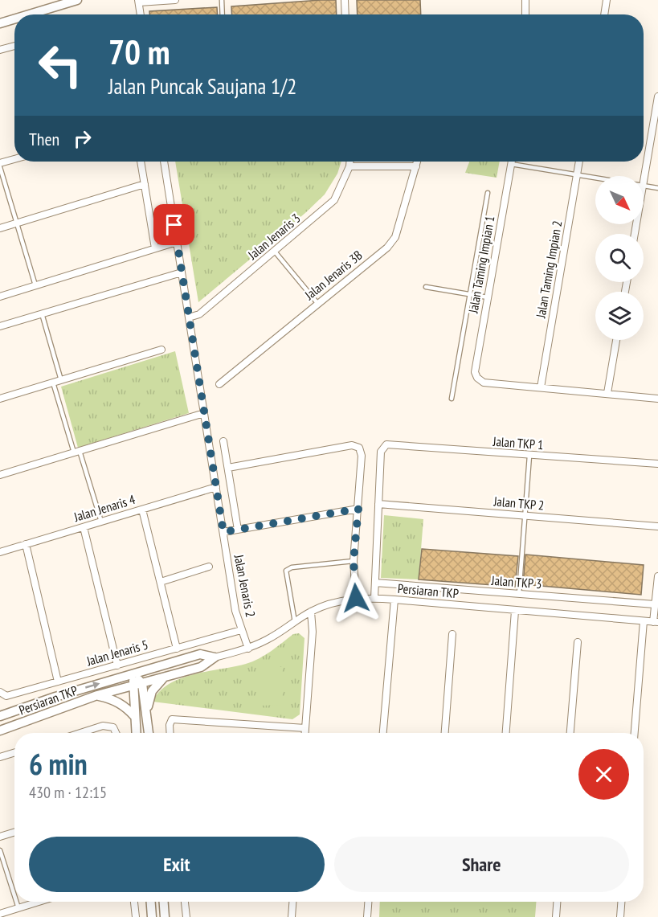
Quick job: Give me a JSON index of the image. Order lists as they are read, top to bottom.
{
  "streets": {
    "street": [
      "Jalan Jenaris 3",
      "Jalan Taming Impian 1",
      "Jalan Taming Impian 2",
      "Jalan Jenaris 3B",
      "Jalan TKP 1",
      "Jalan TKP 2",
      "Jalan Jenaris 4",
      "Jalan TKP 3",
      "Jalan Jenaris 2",
      "Persiaran TKP",
      "Jalan Jenaris 5"
    ]
  },
  "crossings": [
    ["Jalan Jenaris 3", "Jalan Jenaris 2"],
    ["Jalan Taming Impian 1", "Jalan Taming Impian 2"],
    ["Jalan TKP 1", "Jalan TKP 2"],
    ["Jalan Jenaris 4", "Jalan Jenaris 2"],
    ["Jalan Jenaris 2", "Persiaran TKP"],
    ["Jalan Jenaris 2", "Jalan Jenaris 5"]
  ],
  "north": "bottom right",
  "page": {
    "turn": ["70 m", "Jalan Puncak Saujana 1/2"],
    "then": "Then",
    "heading": ["6 min", "430 m · 12:15"],
    "buttons": ["Exit", "Share"]
  }
}
